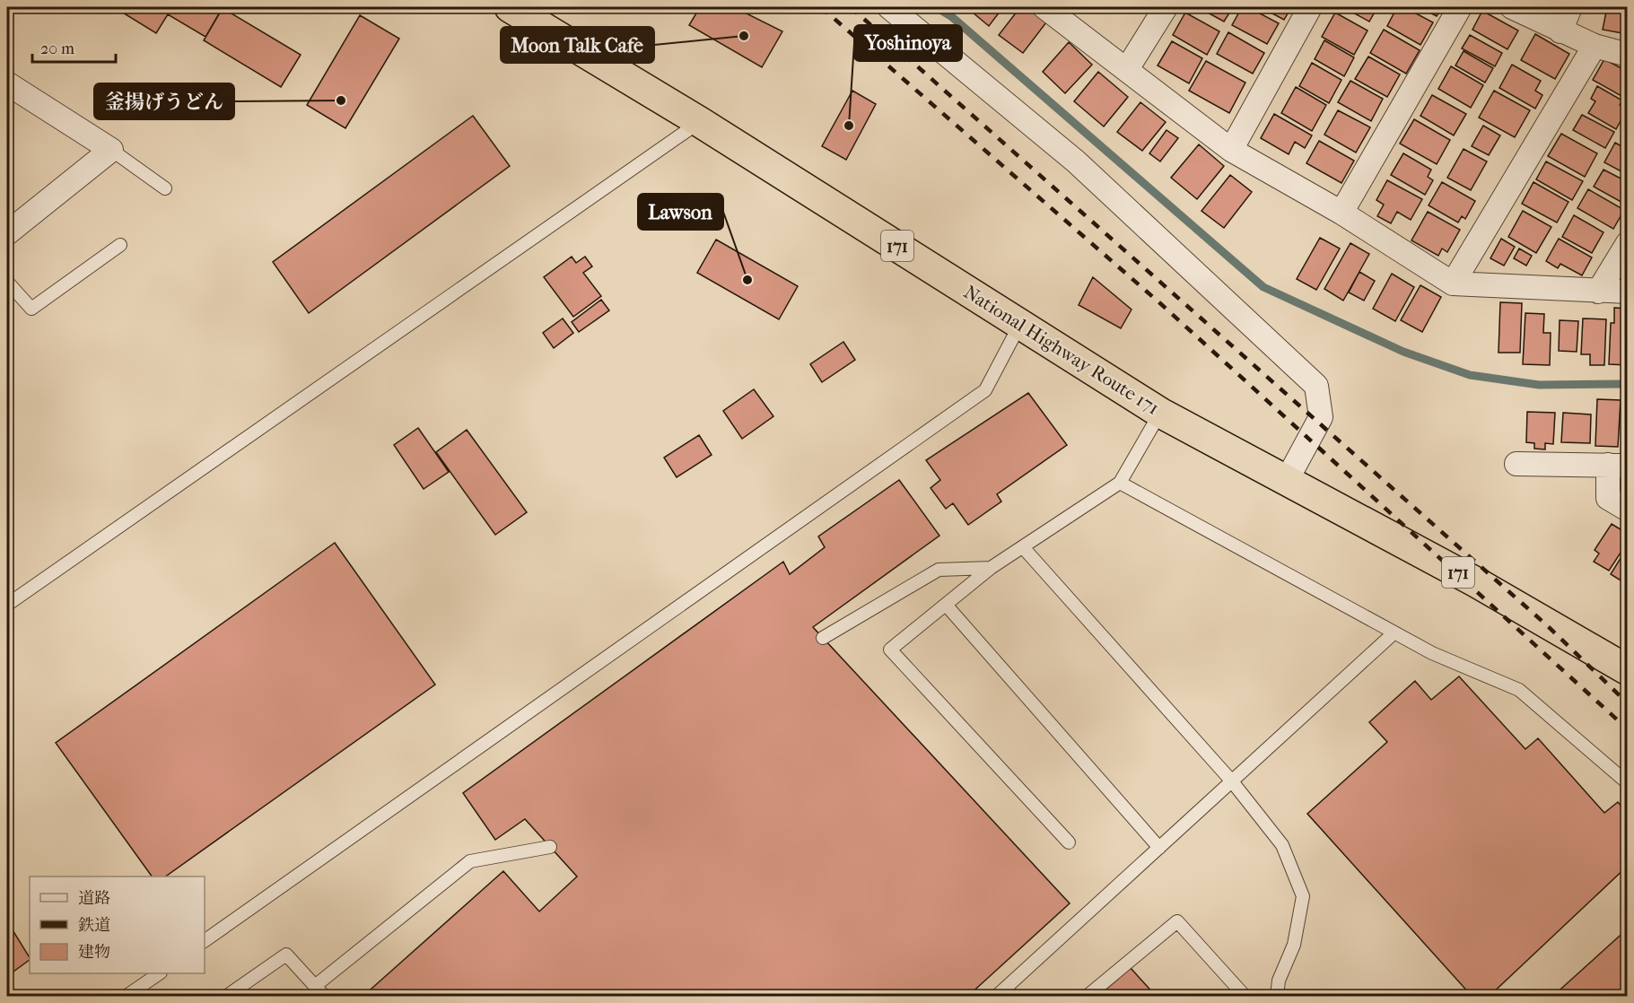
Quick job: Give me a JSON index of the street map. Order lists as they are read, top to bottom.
{
  "streets": {
    "highway": ["171", "National Highway Route 171"]
  },
  "places": [
    "Moon Talk Cafe",
    "釜揚げうどん",
    "Yoshinoya",
    "Lawson"
  ],
  "legend": ["道路", "鉄道", "建物"],
  "scale_bar": "20 m"
}
